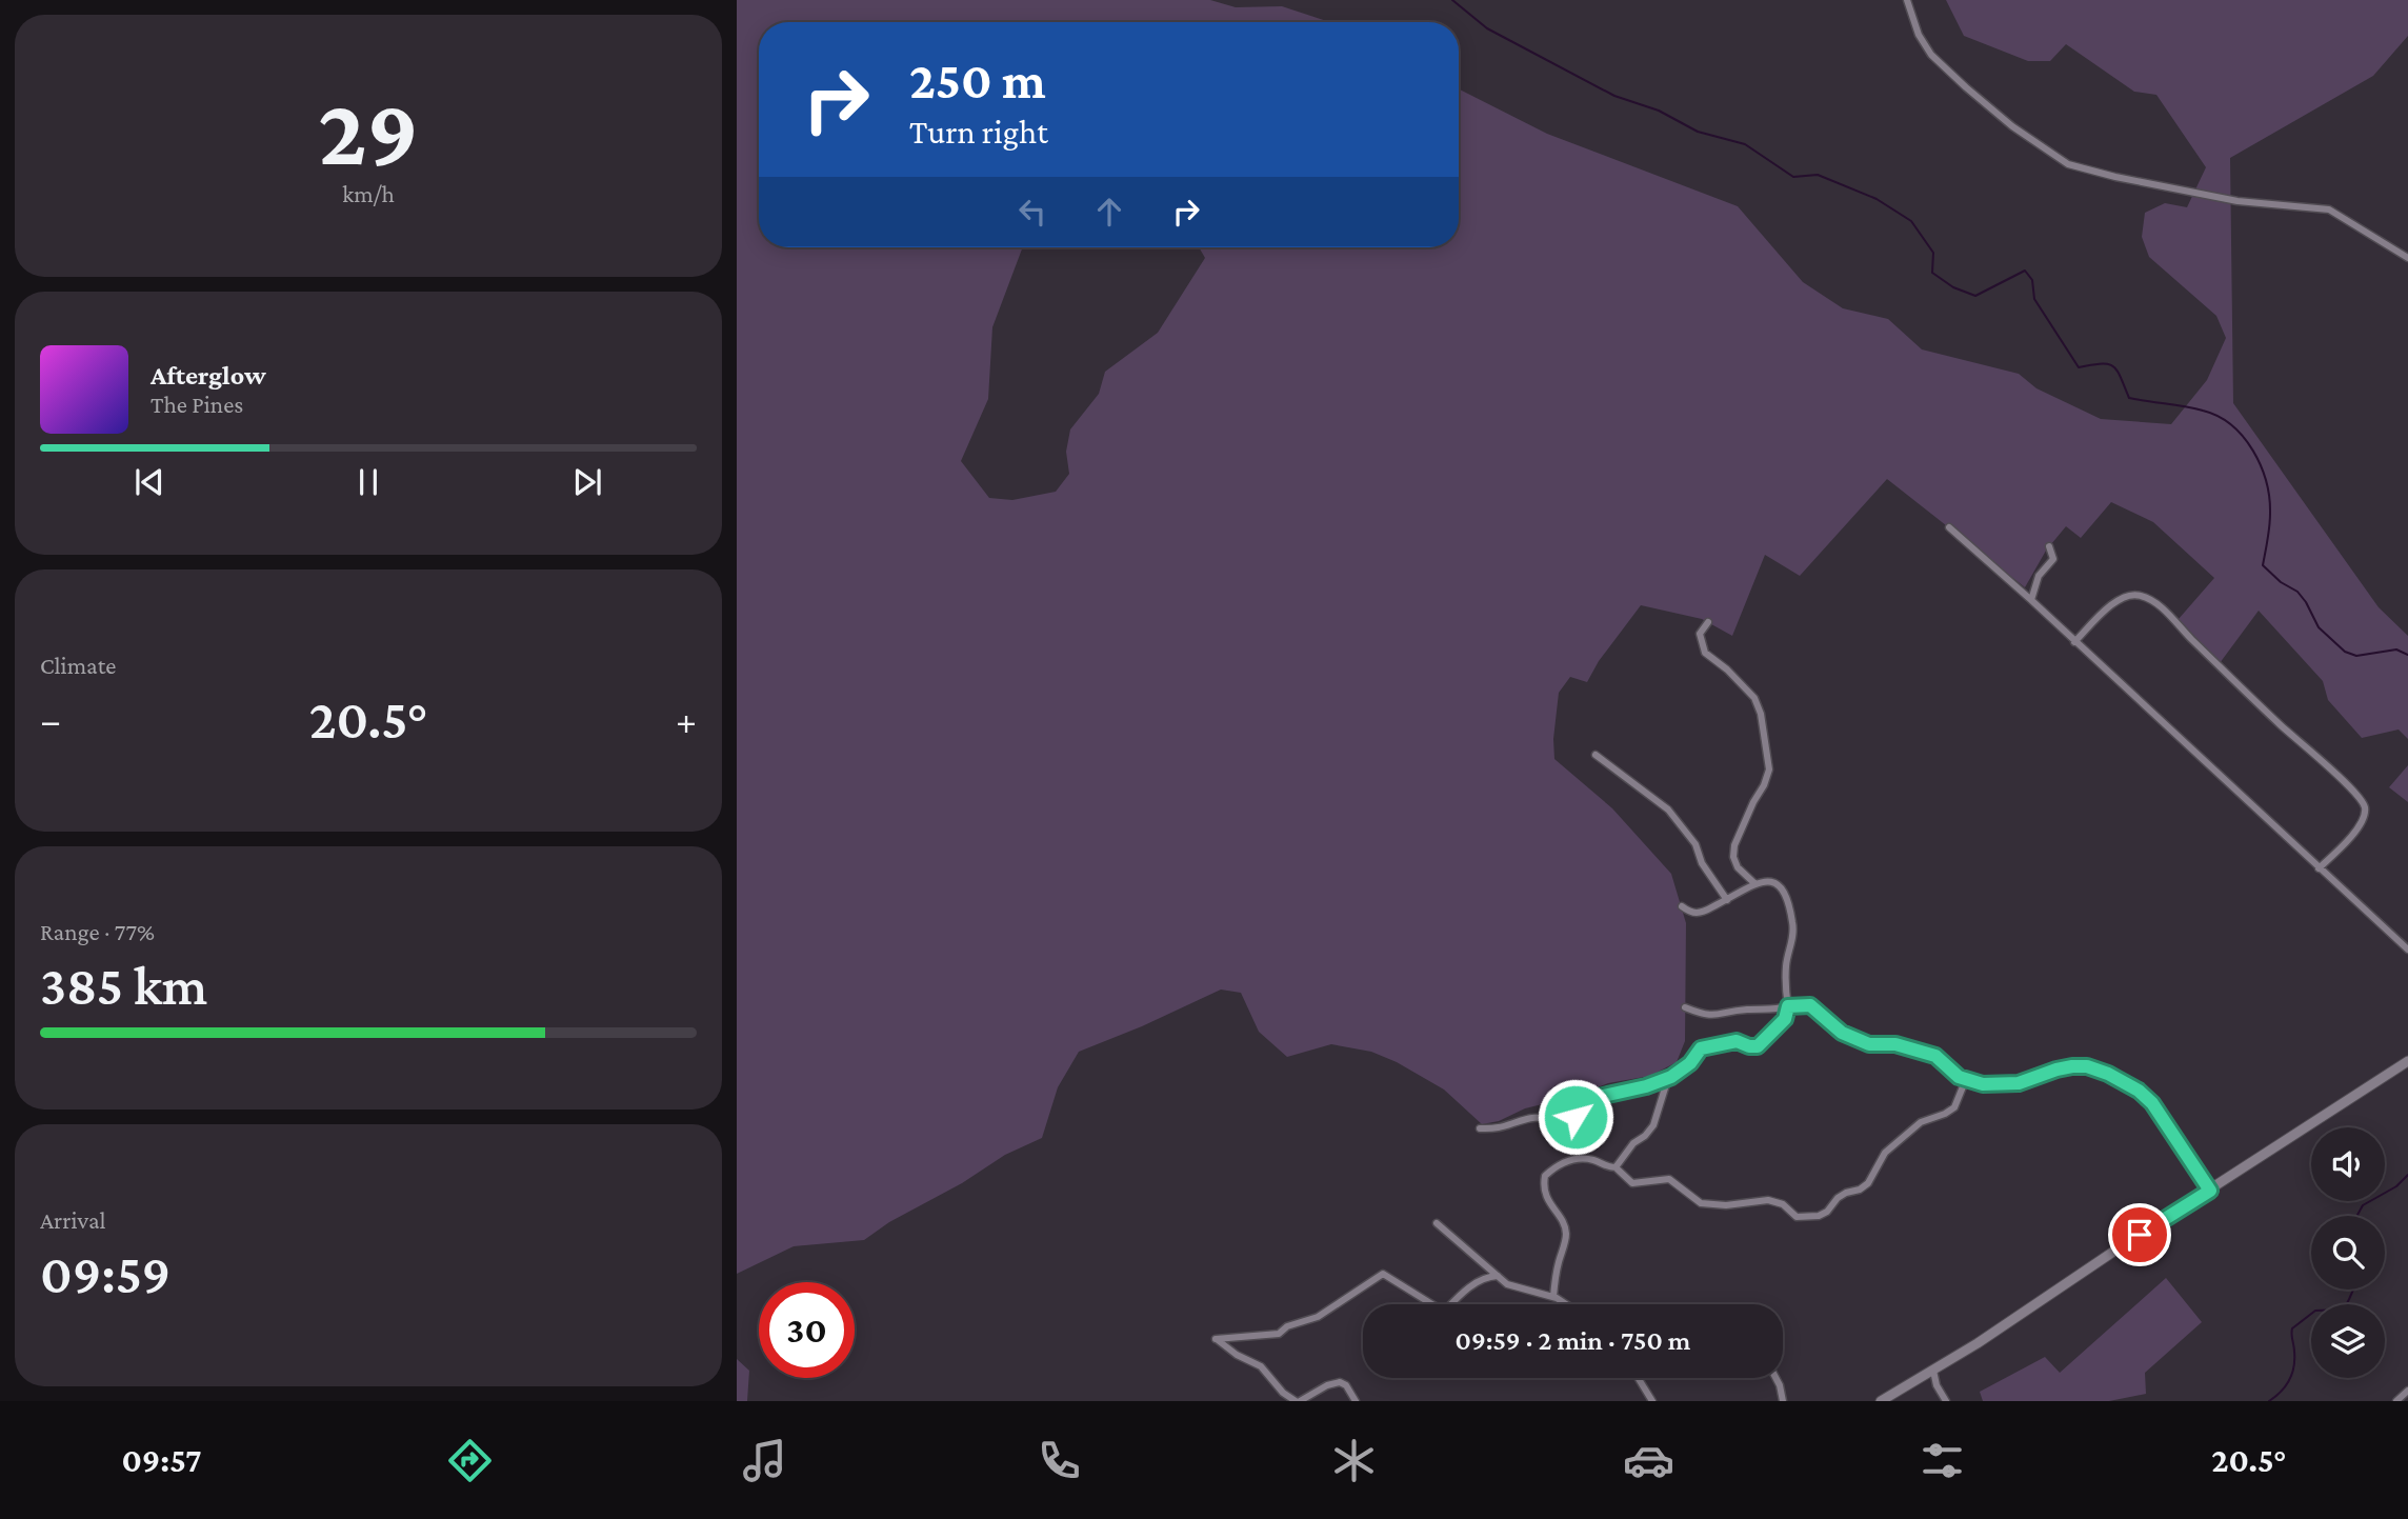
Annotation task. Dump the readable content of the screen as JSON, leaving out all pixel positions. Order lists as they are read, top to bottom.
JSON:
{
  "page": {
    "tile": [
      ["29", "km/h"],
      "Climate",
      ["Range · 77%", "385 km"],
      ["Arrival", "09:59"]
    ],
    "turn": ["250 m", "Turn right"],
    "song": ["Afterglow", "The Pines"],
    "heat": ["−", "20.5°", "+"],
    "limit": "30",
    "trip": "09:59 · 2 min · 750 m",
    "tabs": ["09:57", "20.5°"]
  }
}
